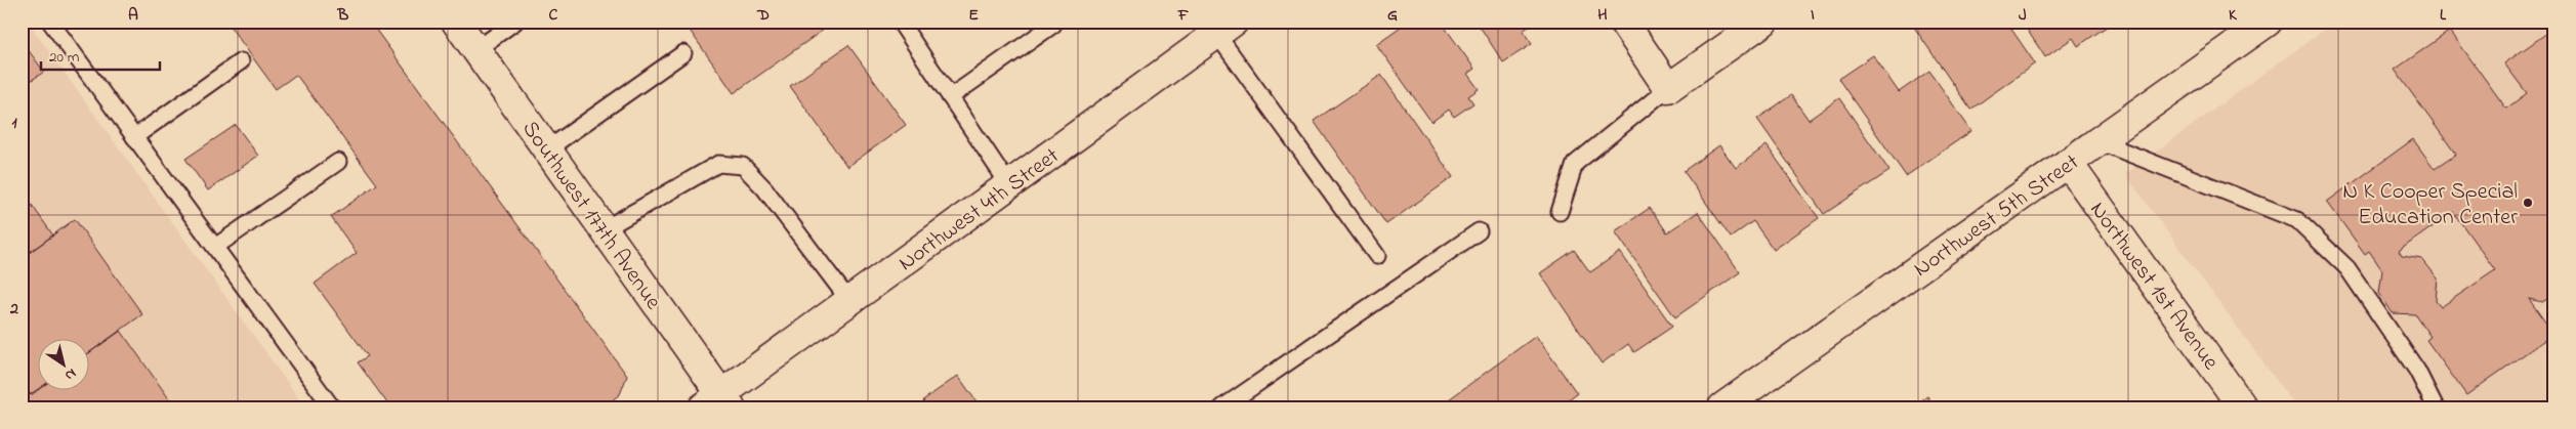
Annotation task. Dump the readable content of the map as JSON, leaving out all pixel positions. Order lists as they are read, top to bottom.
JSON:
{
  "streets": {
    "street": [
      "Northwest 4th Street",
      "Southwest 177th Avenue",
      "Northwest 5th Street",
      "Northwest 1st Avenue"
    ]
  },
  "crossings": [
    ["Northwest 4th Street", "Southwest 177th Avenue"],
    ["Northwest 5th Street", "Northwest 1st Avenue"]
  ],
  "places": ["N K Cooper Special Education Center"],
  "scale_bar": "20 m",
  "north": "bottom right",
  "grid": {
    "columns": [
      "A",
      "B",
      "C",
      "D",
      "E",
      "F",
      "G",
      "H",
      "I",
      "J",
      "K",
      "L"
    ],
    "rows": ["1", "2"]
  }
}
